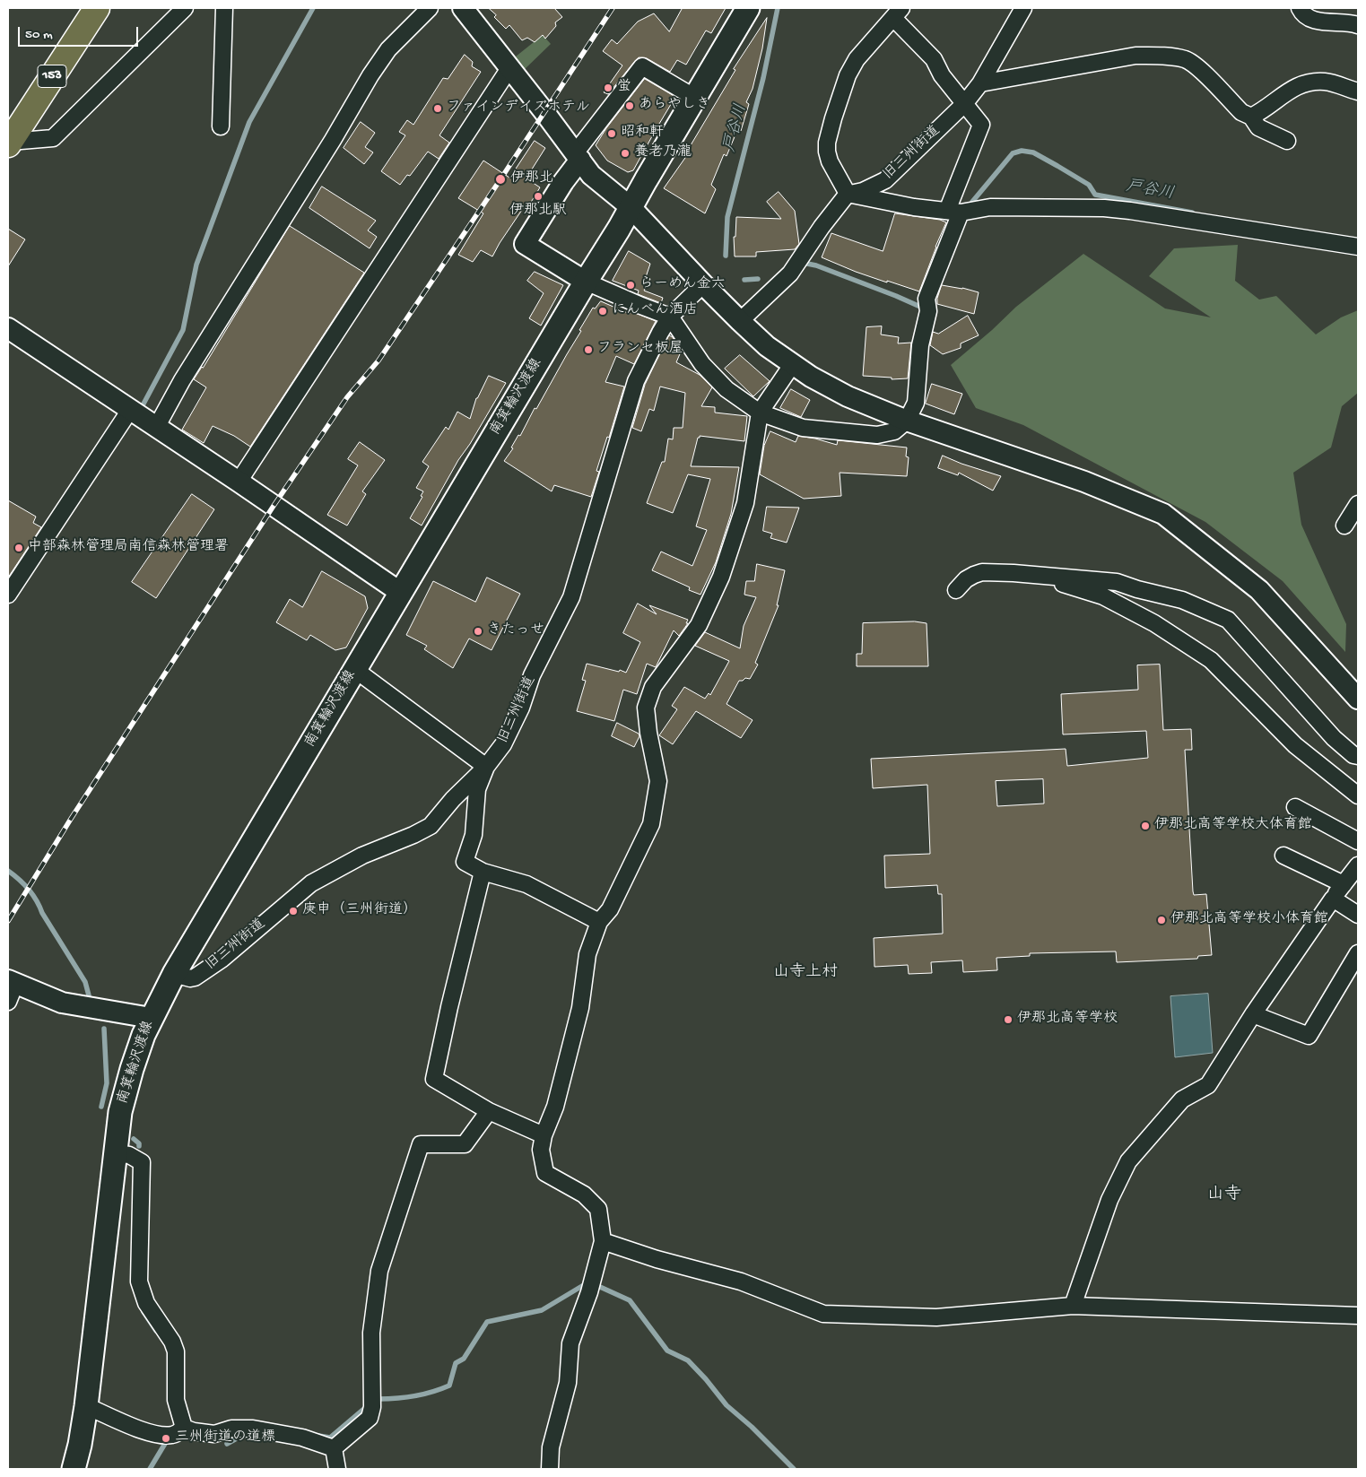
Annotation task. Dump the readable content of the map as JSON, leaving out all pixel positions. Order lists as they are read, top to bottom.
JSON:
{
  "streets": {
    "highway": ["153"],
    "main road": ["南箕輪沢渡線"],
    "street": ["旧三州街道"]
  },
  "crossings": [
    ["旧三州街道", "南箕輪沢渡線"]
  ],
  "districts": ["山寺上村", "山寺"],
  "water": ["戸谷川"],
  "places": [
    "蛍",
    "あらやしき",
    "ファインデイズホテル",
    "昭和軒",
    "養老乃瀧",
    "伊那北",
    "伊那北駅",
    "らーめん金六",
    "にんべん酒店",
    "フランセ板屋",
    "中部森林管理局南信森林管理署",
    "きたっせ",
    "伊那北高等学校大体育館",
    "庚申（三州街道）",
    "伊那北高等学校小体育館",
    "伊那北高等学校",
    "三州街道の道標"
  ],
  "scale_bar": "50 m"
}
